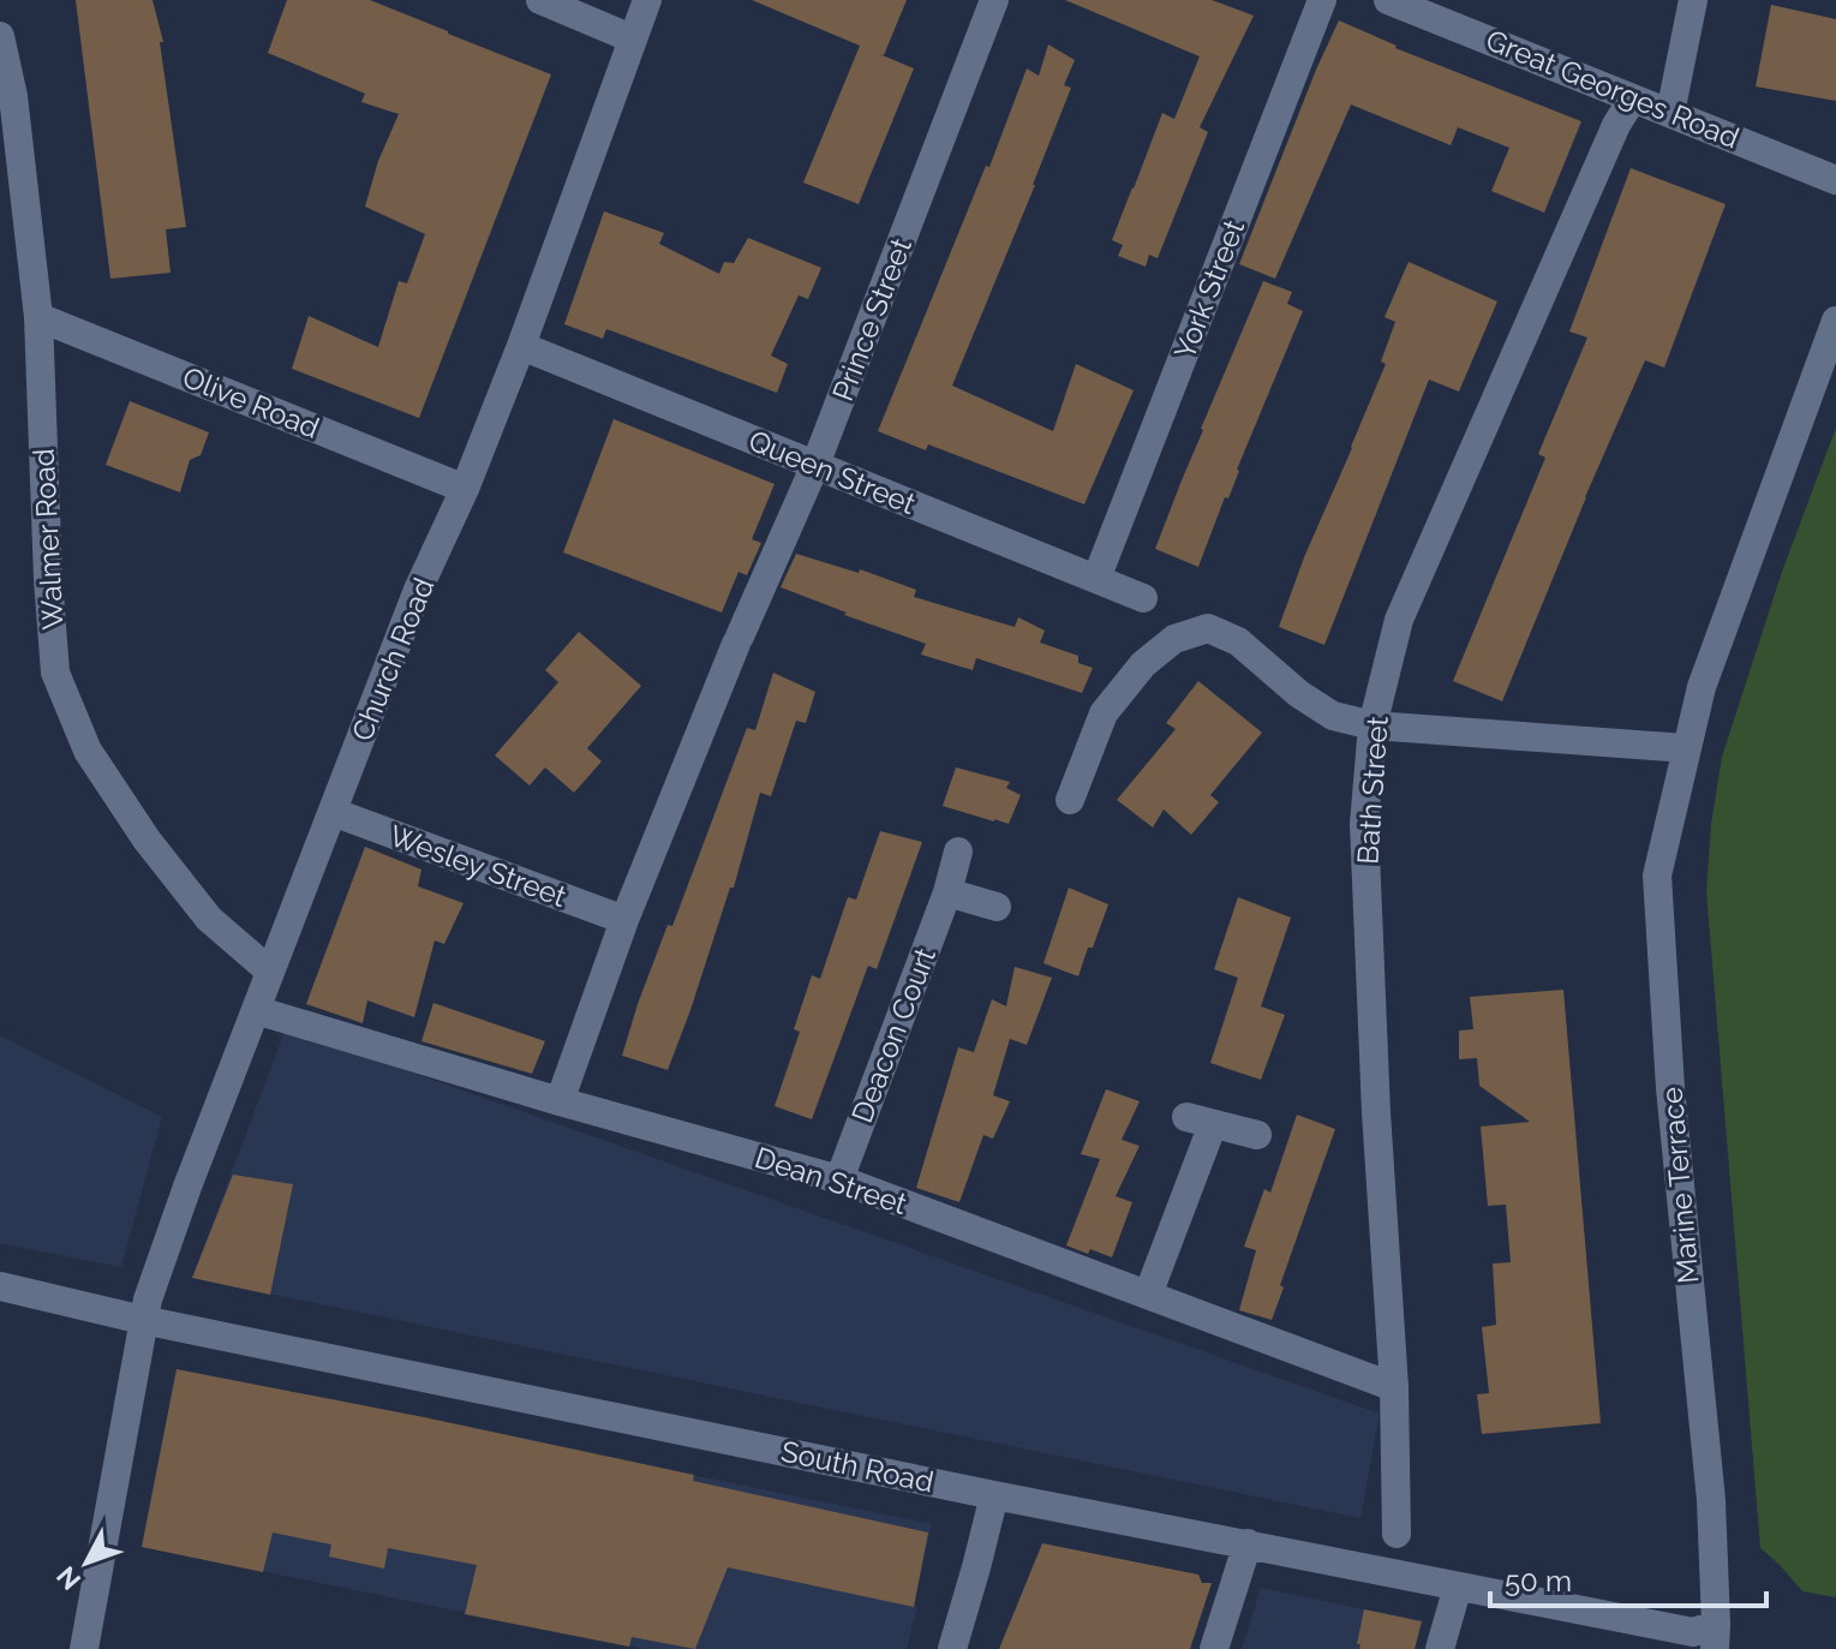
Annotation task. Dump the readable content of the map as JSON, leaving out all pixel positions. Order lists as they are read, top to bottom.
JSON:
{
  "streets": {
    "street": [
      "Great Georges Road",
      "York Street",
      "Prince Street",
      "Olive Road",
      "Queen Street",
      "Walmer Road",
      "Church Road",
      "Bath Street",
      "Wesley Street",
      "Deacon Court",
      "Dean Street",
      "Marine Terrace",
      "South Road"
    ]
  },
  "crossings": [
    ["Great Georges Road", "Bath Street"],
    ["York Street", "Queen Street"],
    ["Prince Street", "Queen Street"],
    ["Prince Street", "Wesley Street"],
    ["Olive Road", "Walmer Road"],
    ["Olive Road", "Church Road"],
    ["Queen Street", "Church Road"],
    ["Walmer Road", "Church Road"],
    ["Church Road", "Wesley Street"],
    ["Church Road", "Dean Street"],
    ["Church Road", "South Road"],
    ["Bath Street", "Dean Street"],
    ["Deacon Court", "Dean Street"],
    ["Marine Terrace", "South Road"]
  ],
  "scale_bar": "50 m",
  "north": "bottom left"
}
